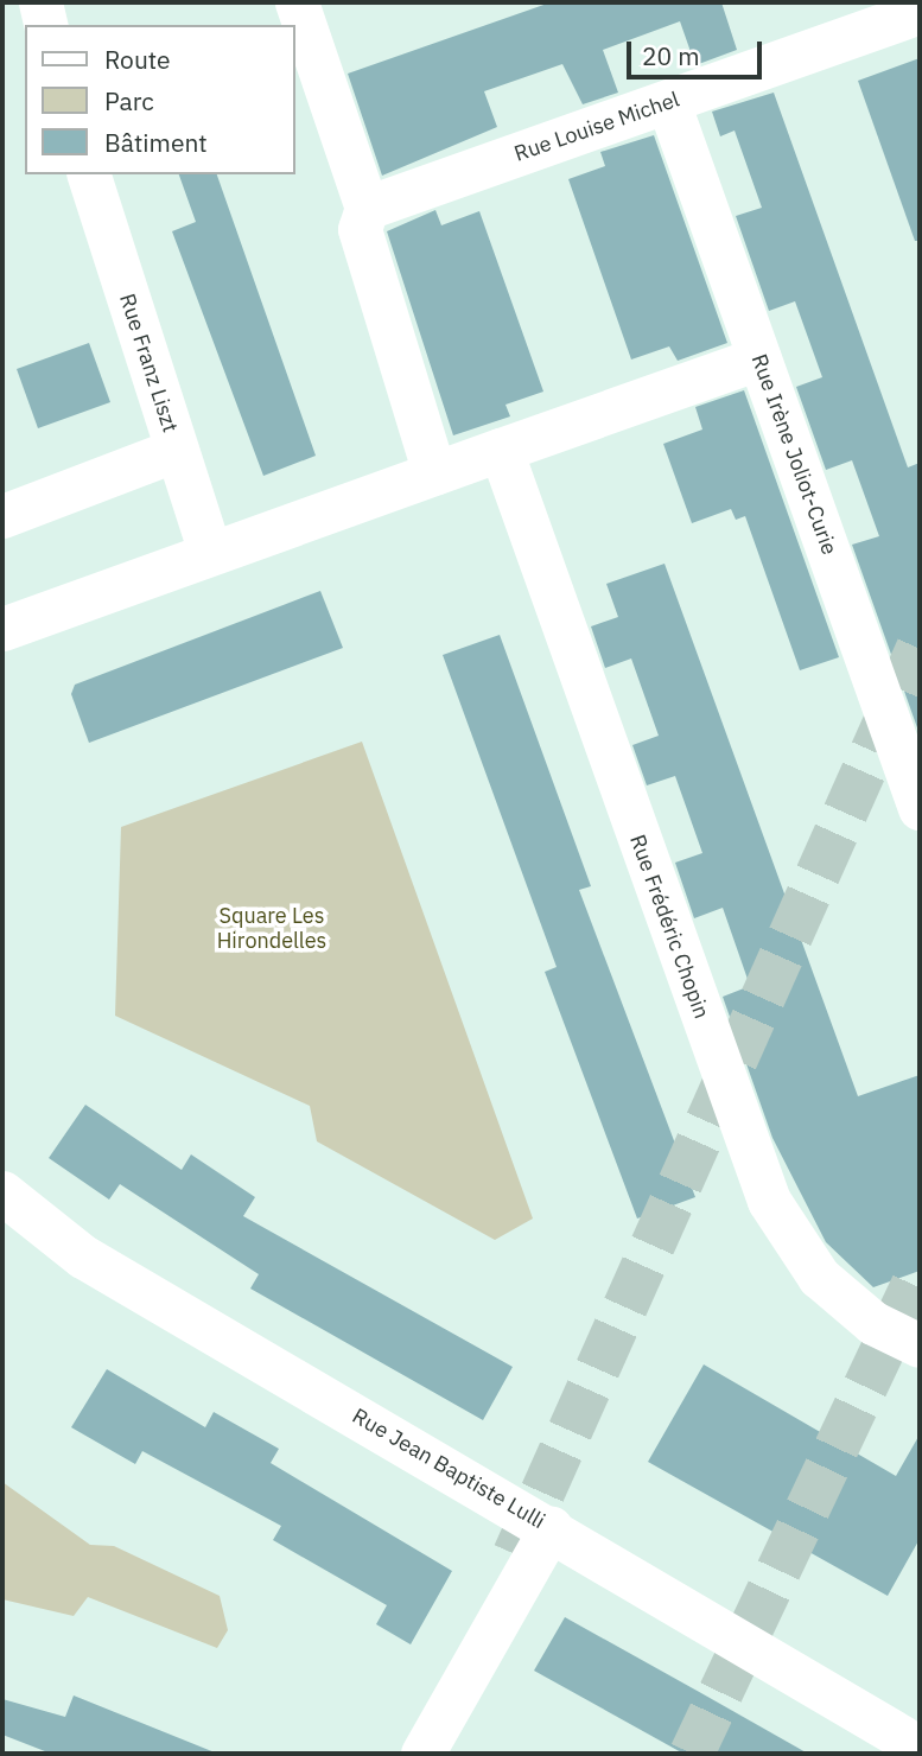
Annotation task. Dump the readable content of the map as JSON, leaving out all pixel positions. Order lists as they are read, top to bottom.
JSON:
{
  "streets": {
    "street": [
      "Rue Louise Michel",
      "Rue Franz Liszt",
      "Rue Irène Joliot-Curie",
      "Rue Frédéric Chopin",
      "Rue Jean Baptiste Lulli"
    ]
  },
  "crossings": [
    ["Rue Louise Michel", "Rue Irène Joliot-Curie"]
  ],
  "parks": ["Square Les Hirondelles"],
  "legend": ["Route", "Parc", "Bâtiment"],
  "scale_bar": "20 m"
}
